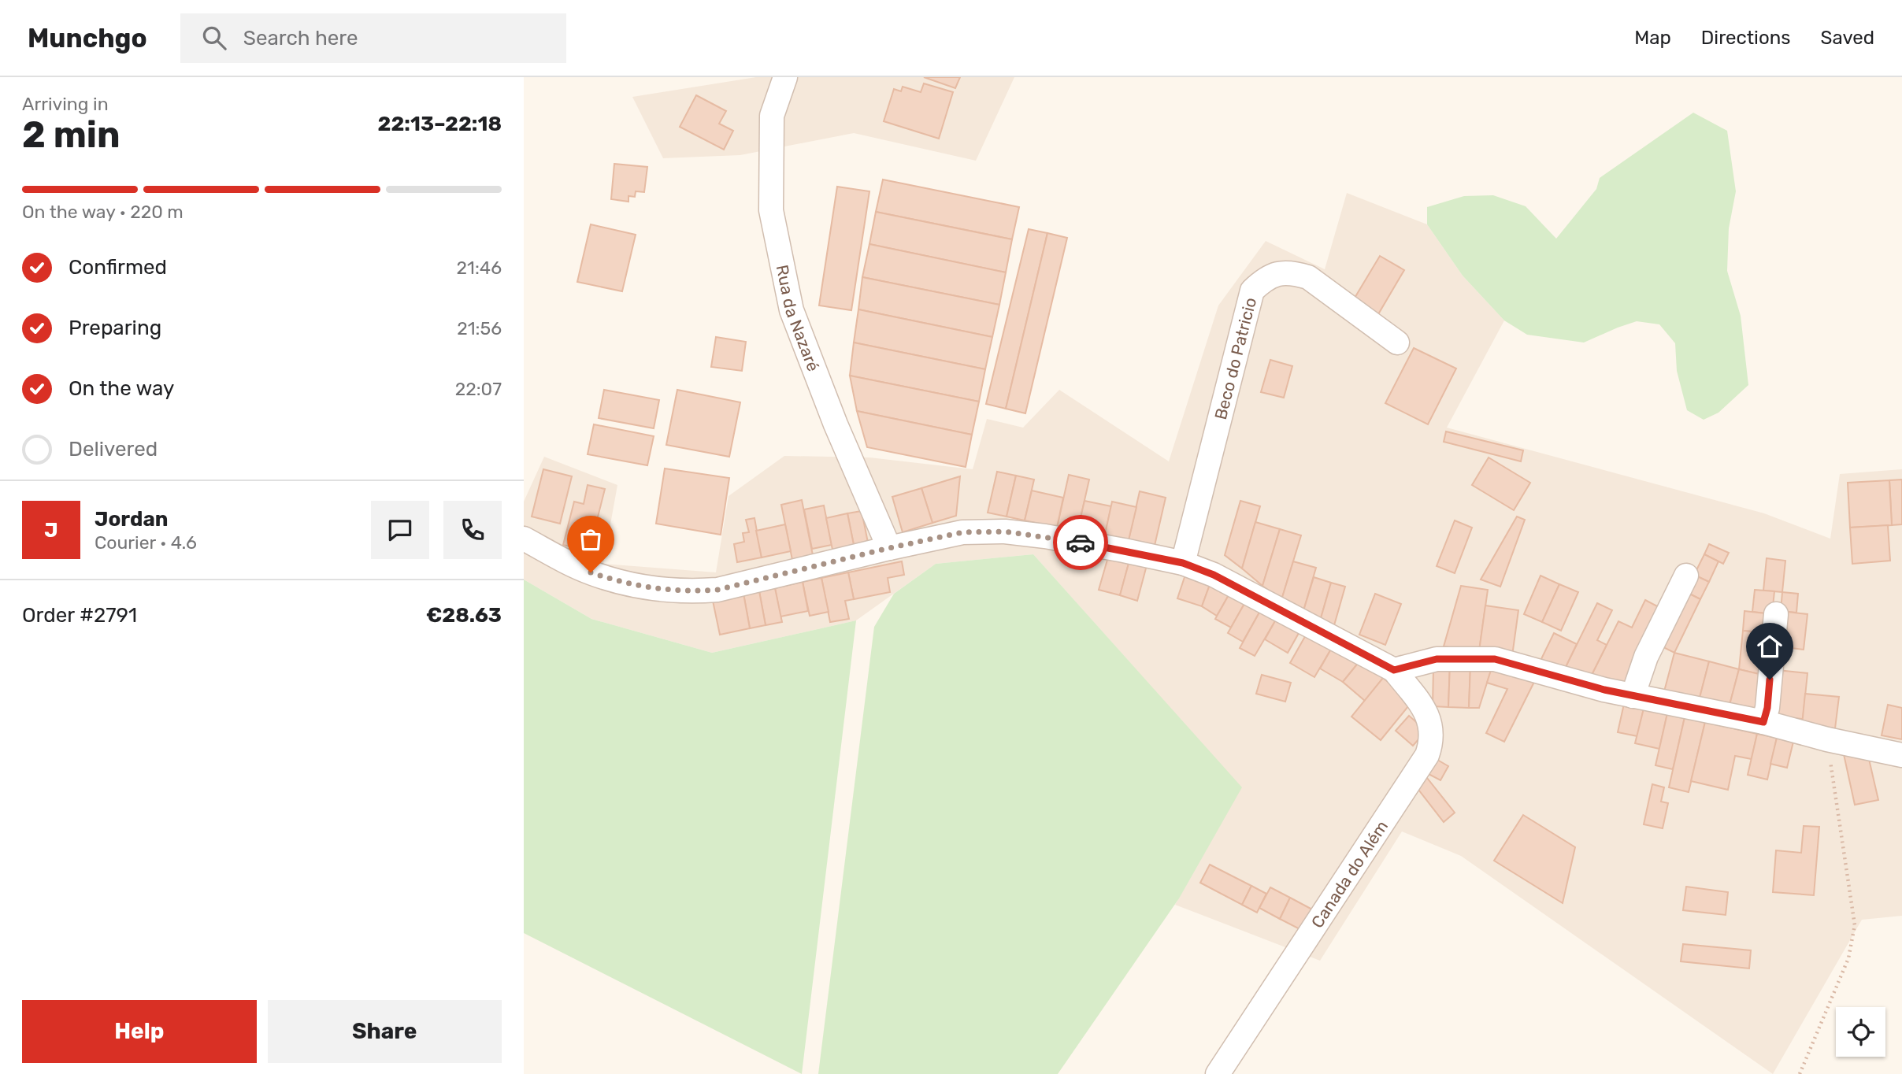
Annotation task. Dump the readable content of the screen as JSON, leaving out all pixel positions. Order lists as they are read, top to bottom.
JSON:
{
  "streets": {
    "street": ["Rua da Nazaré", "Beco do Patricio", "Canada do Além"]
  },
  "page": {
    "header": "Munchgo",
    "search": "Search here",
    "nav": ["Map", "Directions", "Saved"],
    "heading": ["2 min", "Arriving in", "22:13–22:18"],
    "panel": [
      "Jordan",
      "Courier · 4.6",
      "Order #2791",
      "€28.63"
    ],
    "bar": "On the way · 220 m",
    "list": [
      ["Confirmed", "21:46"],
      ["Preparing", "21:56"],
      ["On the way", "22:07"],
      "Delivered"
    ],
    "round": "J",
    "buttons": ["Help", "Share"]
  }
}
